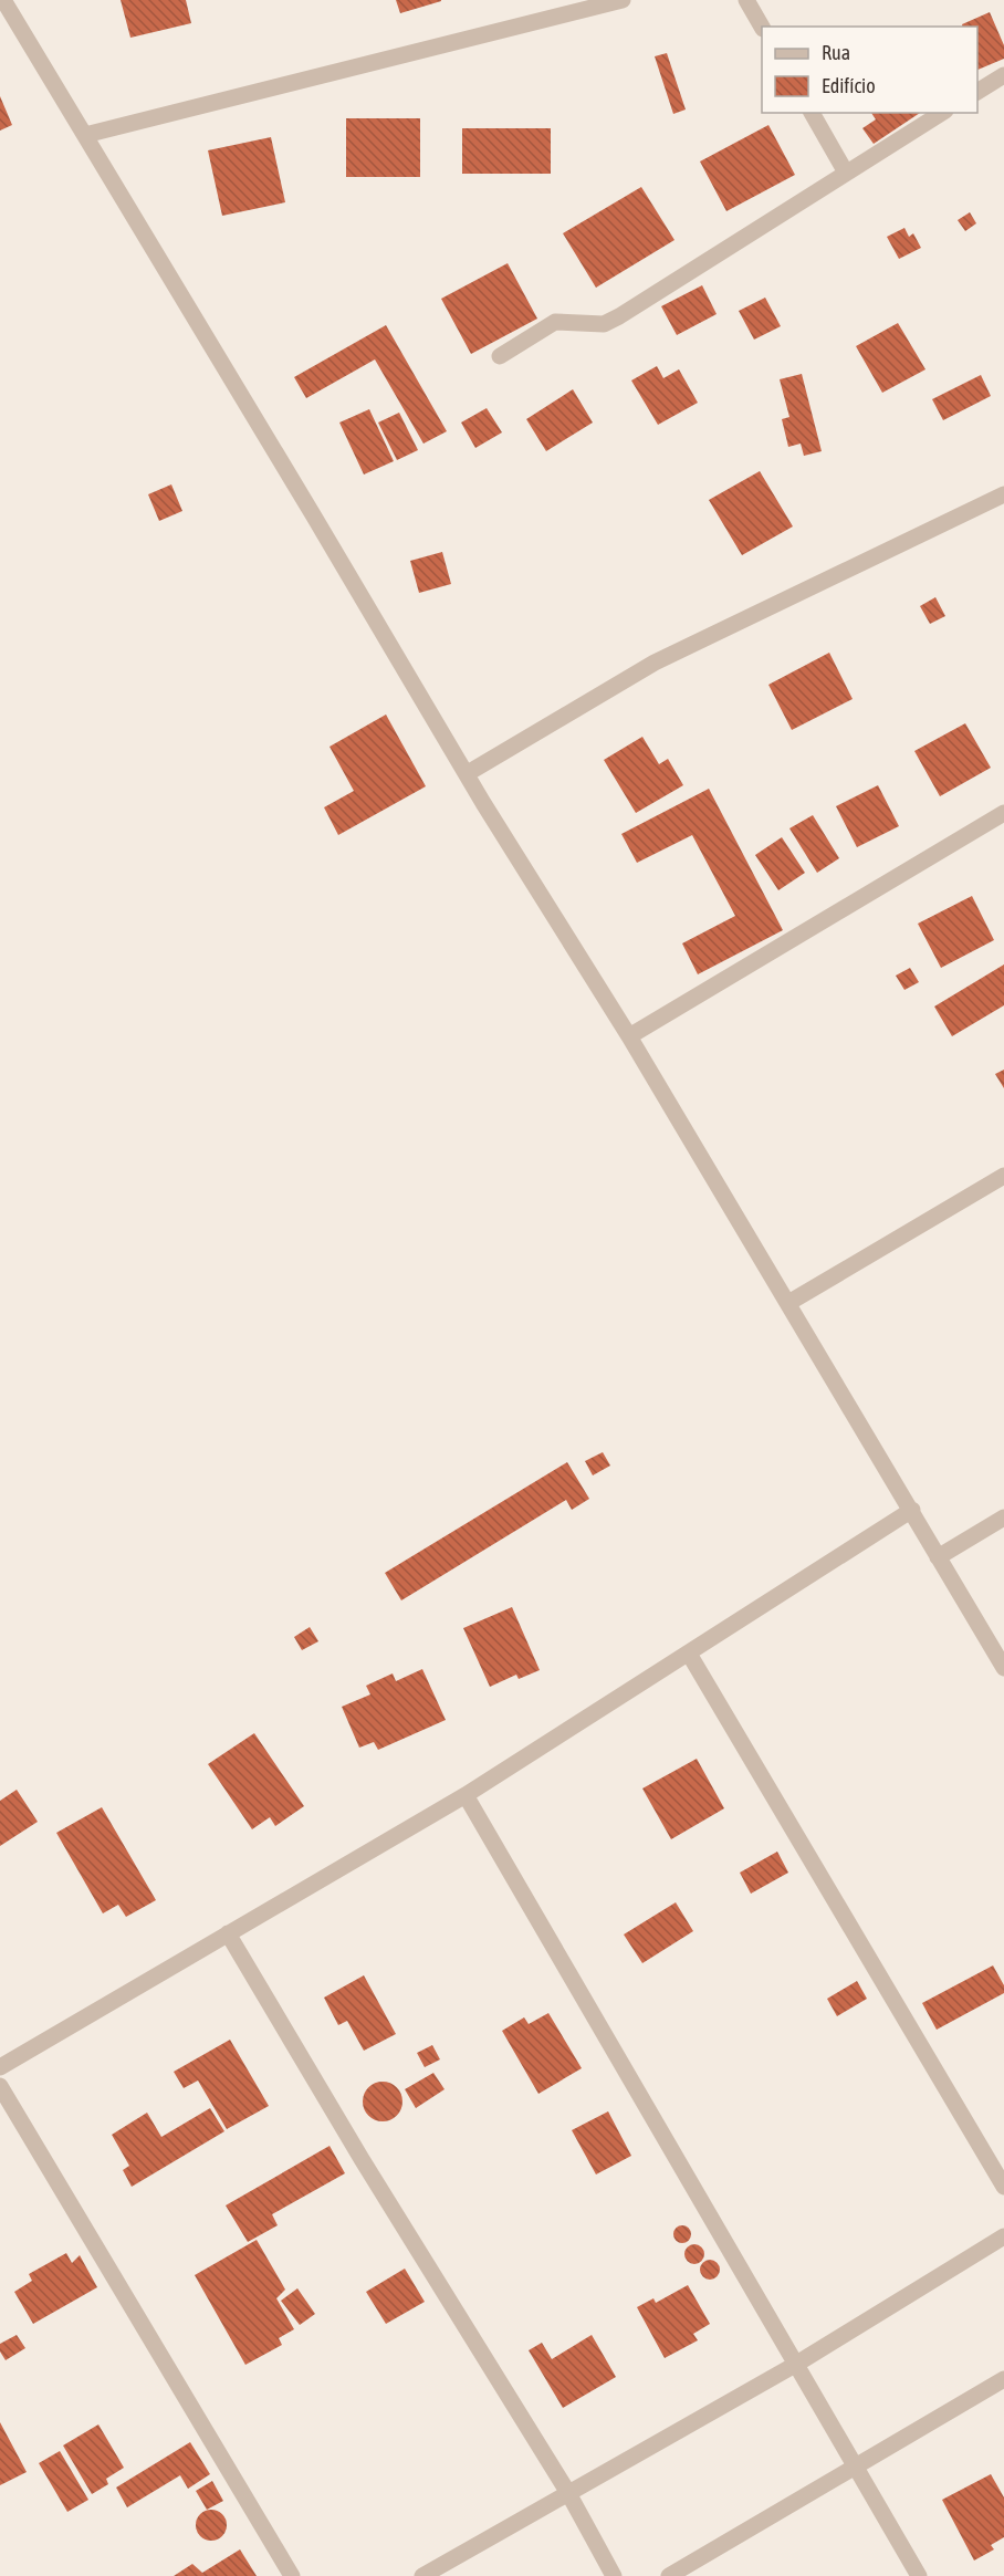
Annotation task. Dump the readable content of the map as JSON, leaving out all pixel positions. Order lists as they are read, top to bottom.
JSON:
{
  "legend": ["Rua", "Edifício"]
}
